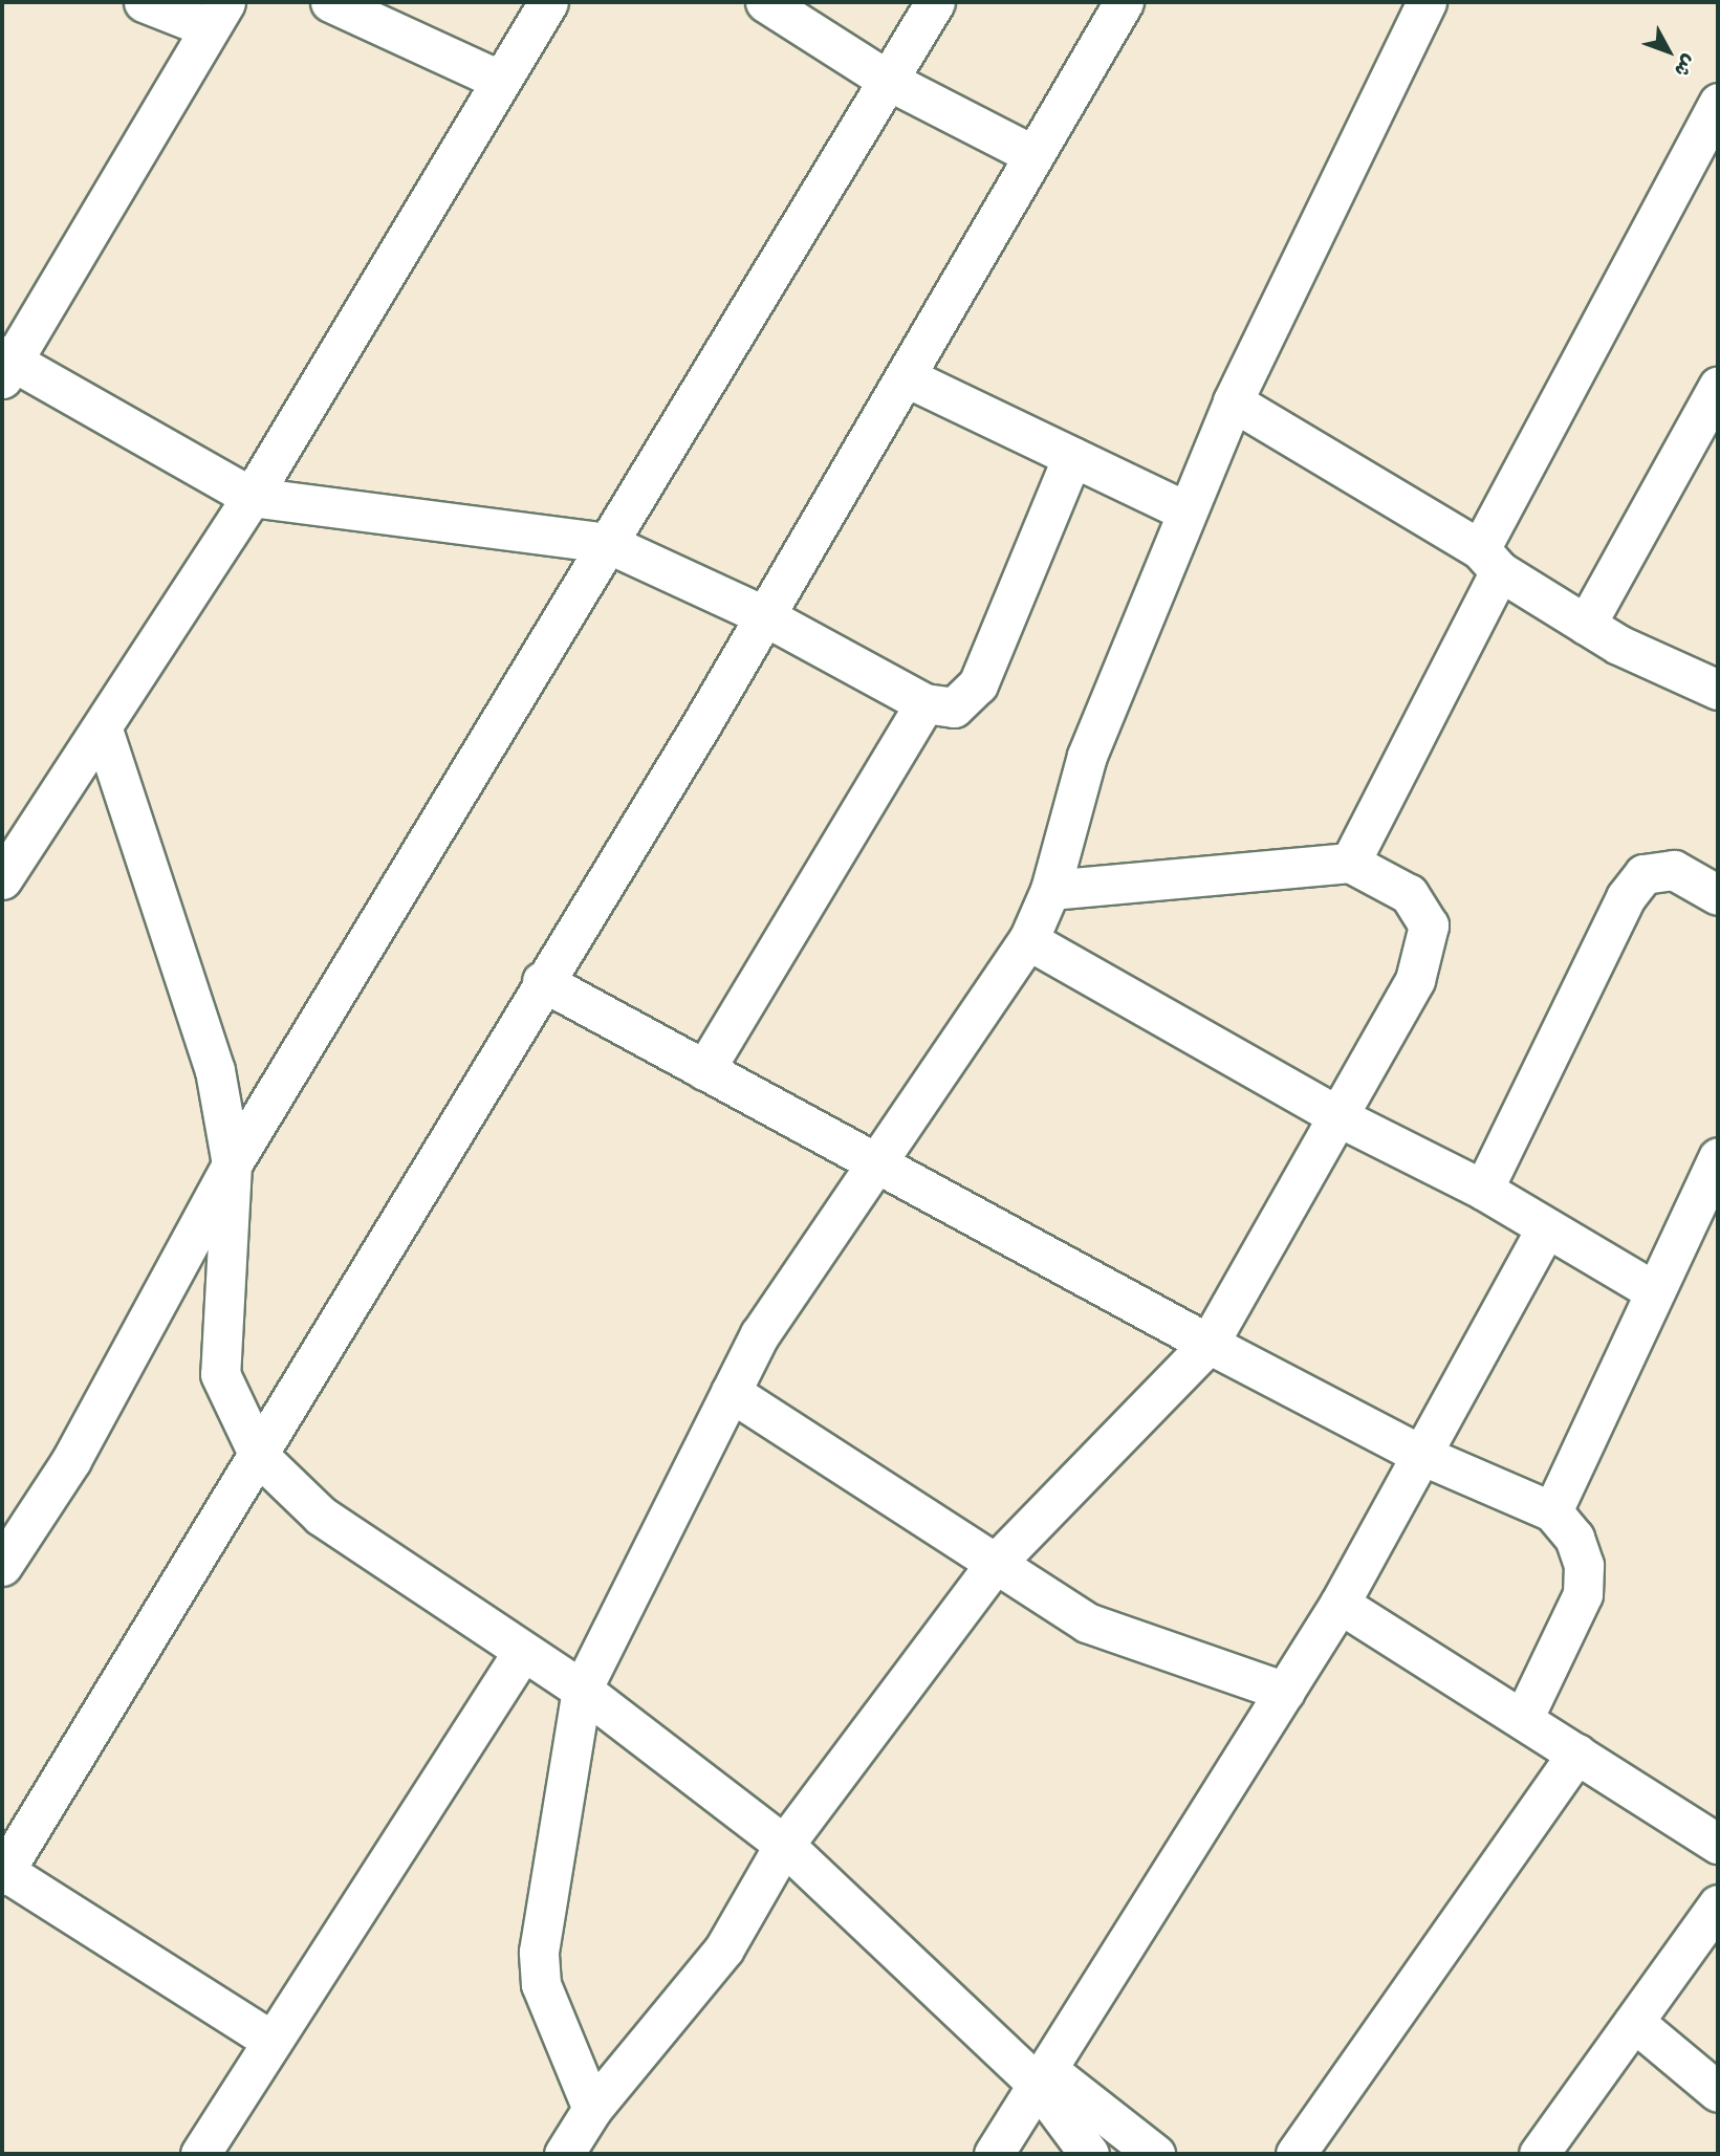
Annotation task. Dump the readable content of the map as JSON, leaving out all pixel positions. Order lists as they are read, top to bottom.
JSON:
{
  "north": "bottom right"
}
